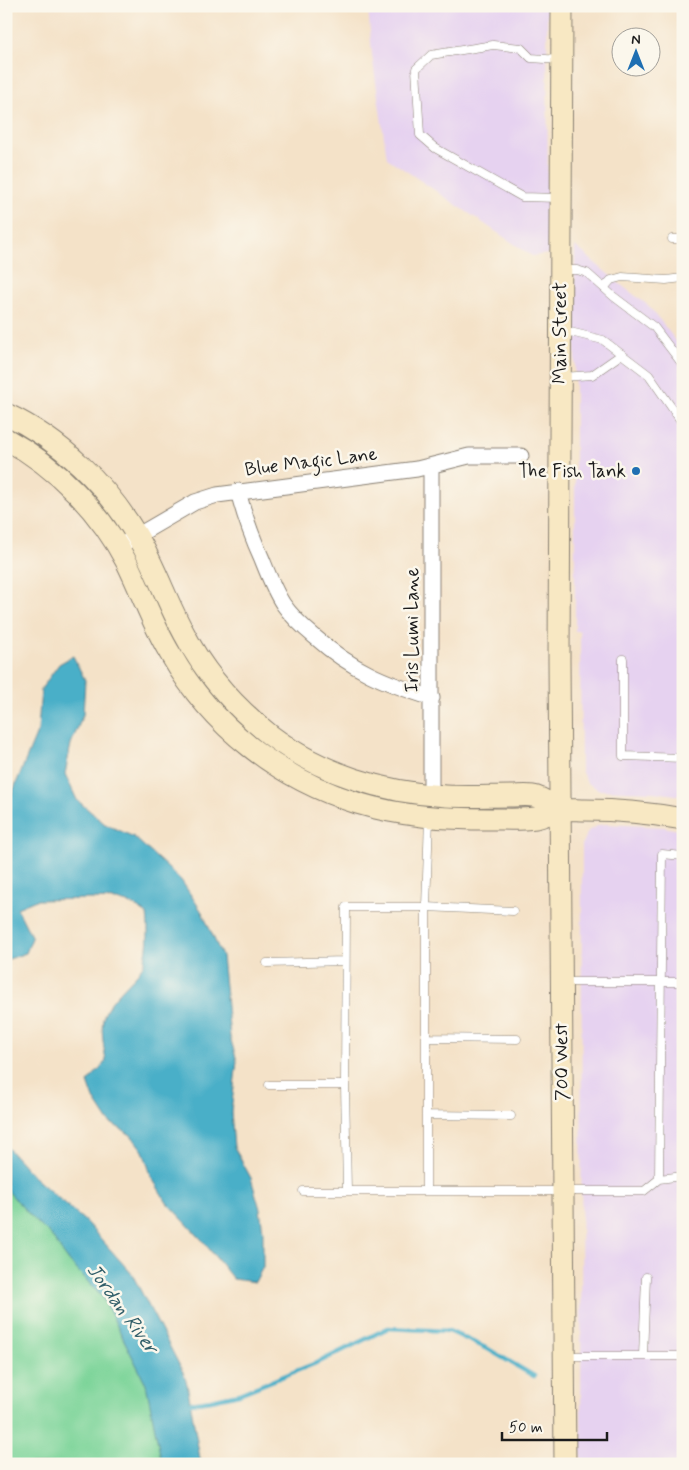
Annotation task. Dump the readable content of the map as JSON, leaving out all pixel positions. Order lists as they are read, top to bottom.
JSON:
{
  "streets": {
    "main road": ["Main Street", "700 West"],
    "street": ["Blue Magic Lane", "Iris Lumi Lane"]
  },
  "crossings": [
    ["Main Street", "700 West"],
    ["Blue Magic Lane", "Iris Lumi Lane"]
  ],
  "water": ["Jordan River"],
  "places": ["The Fish Tank"],
  "scale_bar": "50 m",
  "north": "top"
}
